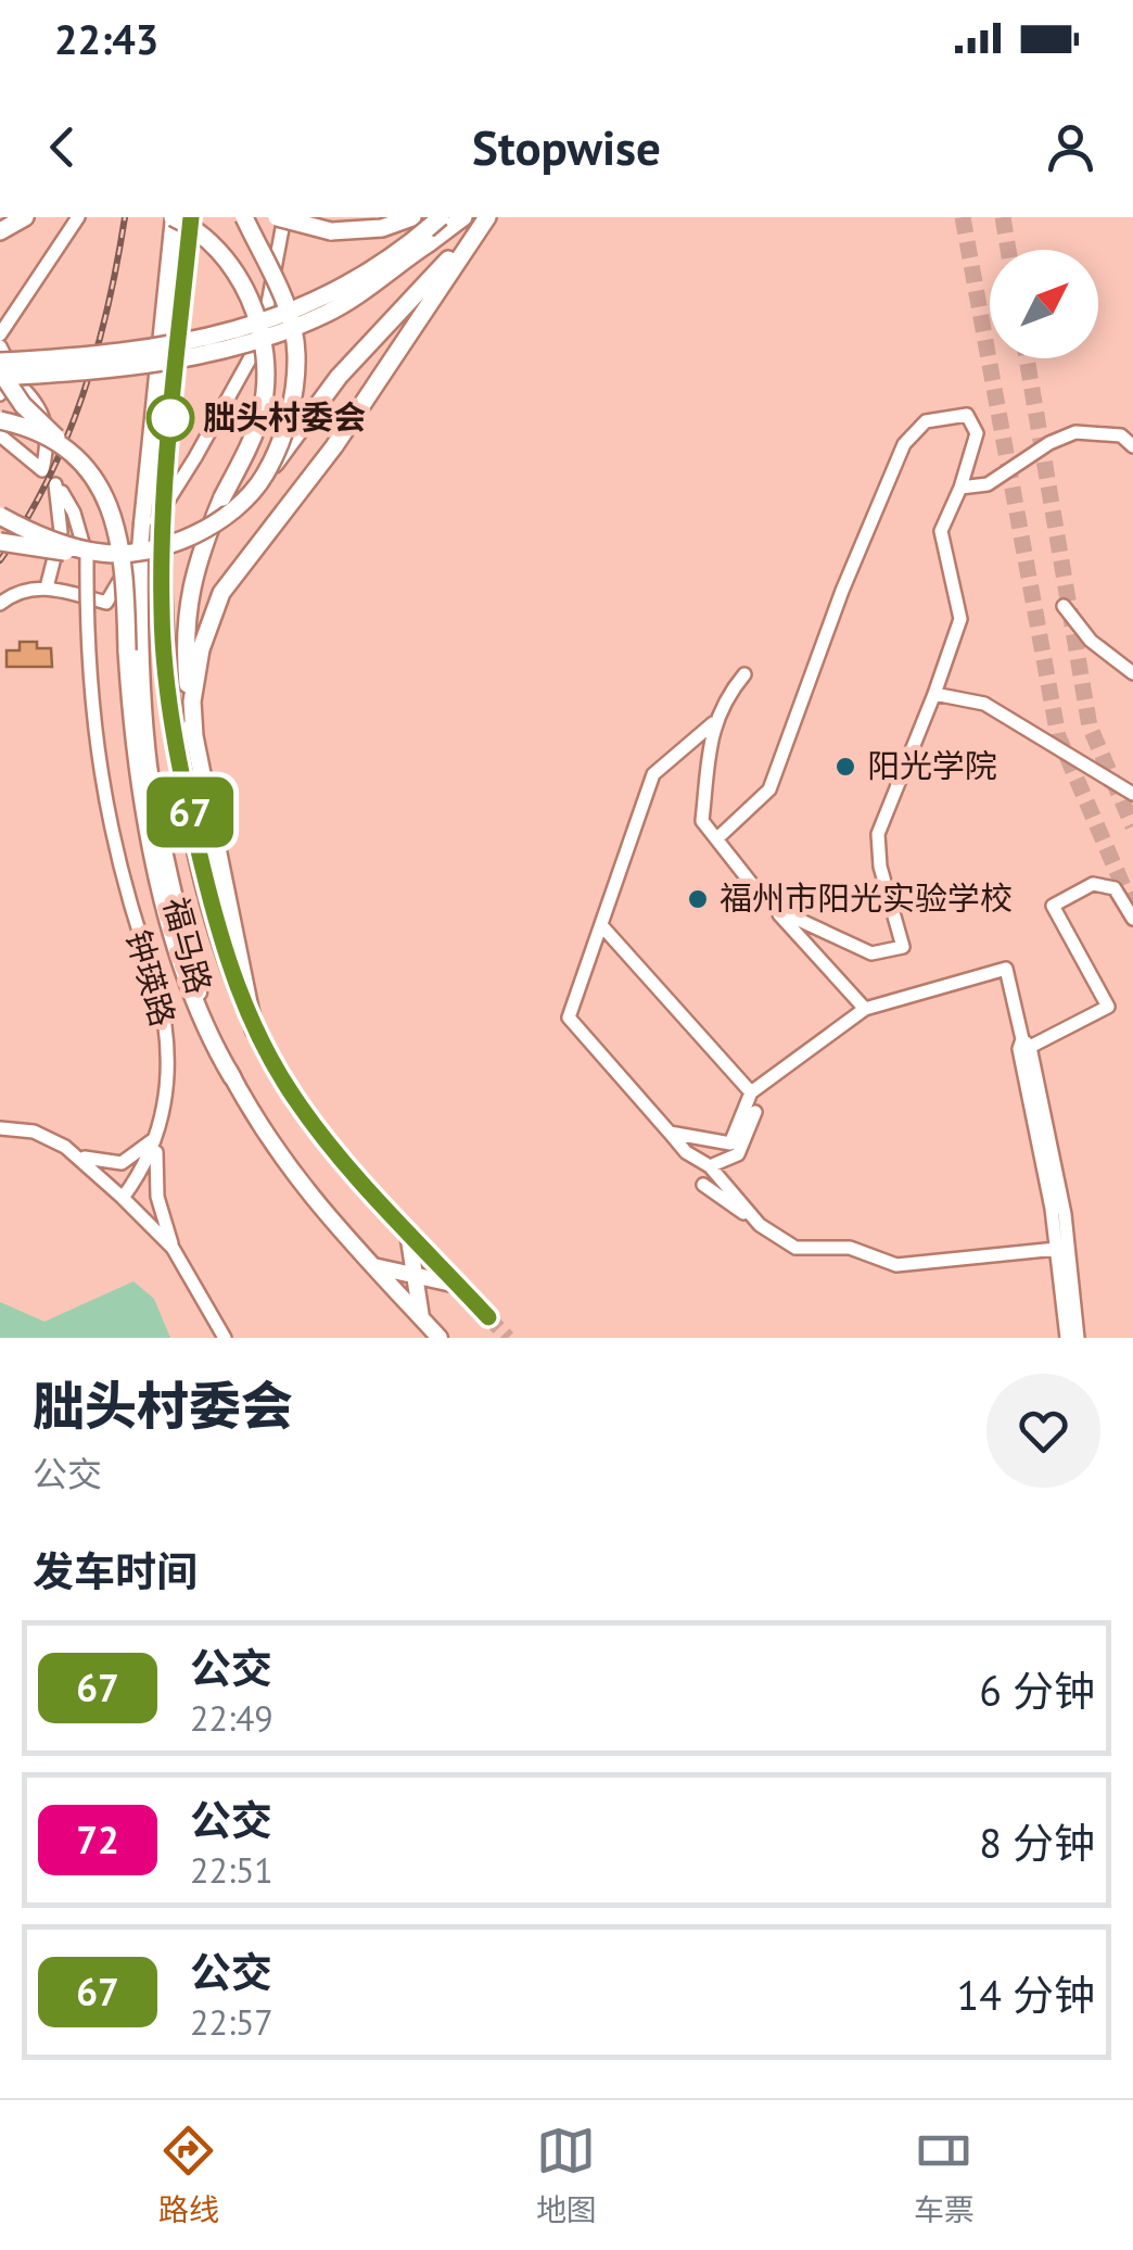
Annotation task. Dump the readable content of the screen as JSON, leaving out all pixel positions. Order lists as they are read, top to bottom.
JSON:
{
  "streets": {
    "main road": ["福马路"],
    "street": ["钟瑛路"]
  },
  "places": ["胐头村委会", "阳光学院", "福州市阳光实验学校"],
  "lines": ["bus line 67"],
  "north": "top right",
  "page": {
    "status": "22:43",
    "header": "Stopwise",
    "on_map": "67",
    "heading": [
      ["胐头村委会", "公交"],
      "发车时间"
    ],
    "list": [
      {
        "mark": "67",
        "name": "公交",
        "note": "22:49",
        "value": "6 分钟"
      },
      {
        "mark": "72",
        "name": "公交",
        "note": "22:51",
        "value": "8 分钟"
      },
      {
        "mark": "67",
        "name": "公交",
        "note": "22:57",
        "value": "14 分钟"
      }
    ],
    "tabs": ["路线", "地图", "车票"]
  }
}
